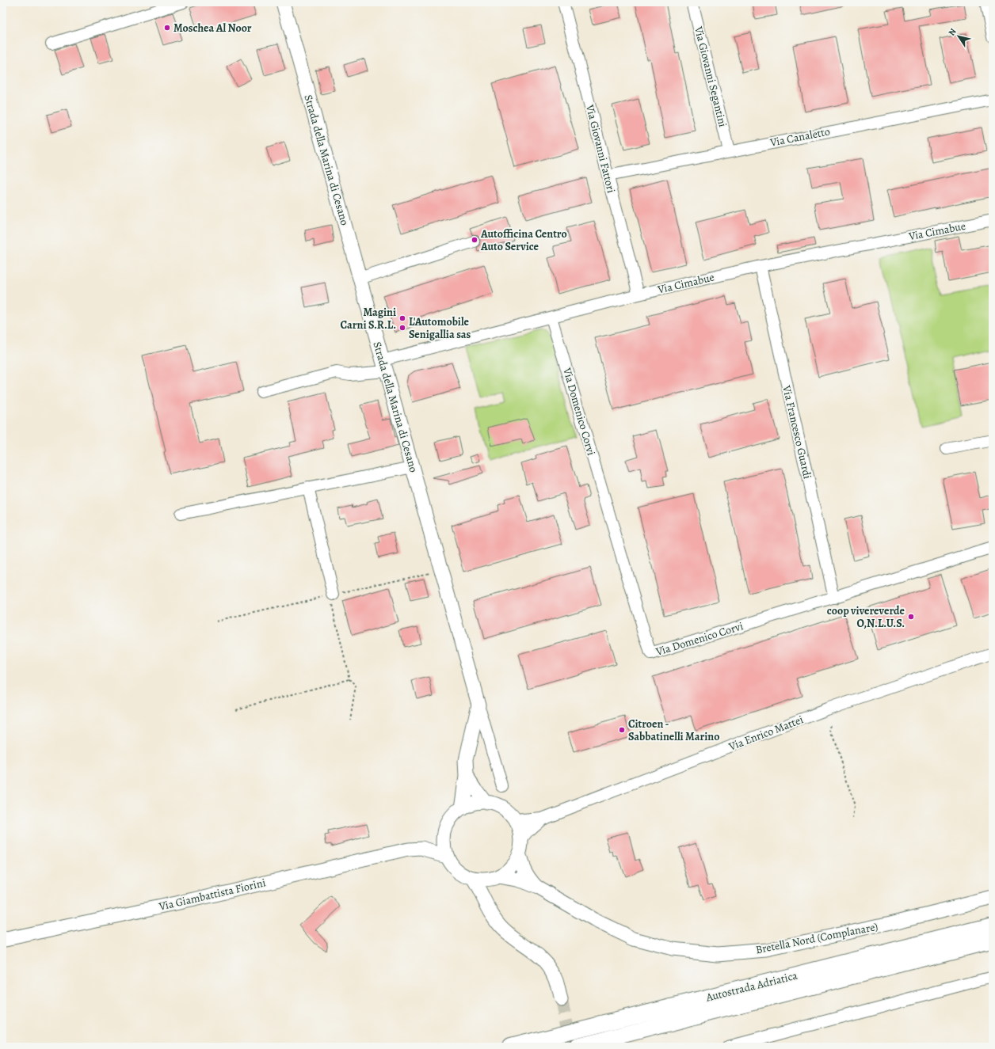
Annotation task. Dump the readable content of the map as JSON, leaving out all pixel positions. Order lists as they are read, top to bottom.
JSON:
{
  "streets": {
    "highway": ["Autostrada Adriatica"],
    "main road": ["Strada della Marina di Cesano", "Via Giambattista Fiorini", "Bretella Nord (Complanare)"],
    "street": [
      "Via Giovanni Segantini",
      "Via Canaletto",
      "Via Giovanni Fattori",
      "Via Cimabue",
      "Via Domenico Corvi",
      "Via Francesco Guardi",
      "Via Enrico Mattei"
    ]
  },
  "crossings": [
    ["Via Giovanni Segantini", "Via Canaletto"],
    ["Via Canaletto", "Via Giovanni Fattori"],
    ["Via Giovanni Fattori", "Via Cimabue"],
    ["Strada della Marina di Cesano", "Via Cimabue"],
    ["Strada della Marina di Cesano", "Via Enrico Mattei"],
    ["Strada della Marina di Cesano", "Via Giambattista Fiorini"],
    ["Strada della Marina di Cesano", "Bretella Nord (Complanare)"],
    ["Via Cimabue", "Via Domenico Corvi"],
    ["Via Cimabue", "Via Francesco Guardi"],
    ["Via Domenico Corvi", "Via Francesco Guardi"],
    ["Via Enrico Mattei", "Via Giambattista Fiorini"],
    ["Via Enrico Mattei", "Bretella Nord (Complanare)"],
    ["Via Giambattista Fiorini", "Bretella Nord (Complanare)"]
  ],
  "places": [
    "Moschea Al Noor",
    "Autofficina Centro Auto Service",
    "Magini Carni S.R.L.",
    "L'Automobile Senigallia sas",
    "coop vivereverde O,N.L.U.S.",
    "Citroen - Sabbatinelli Marino"
  ],
  "north": "top left"
}
